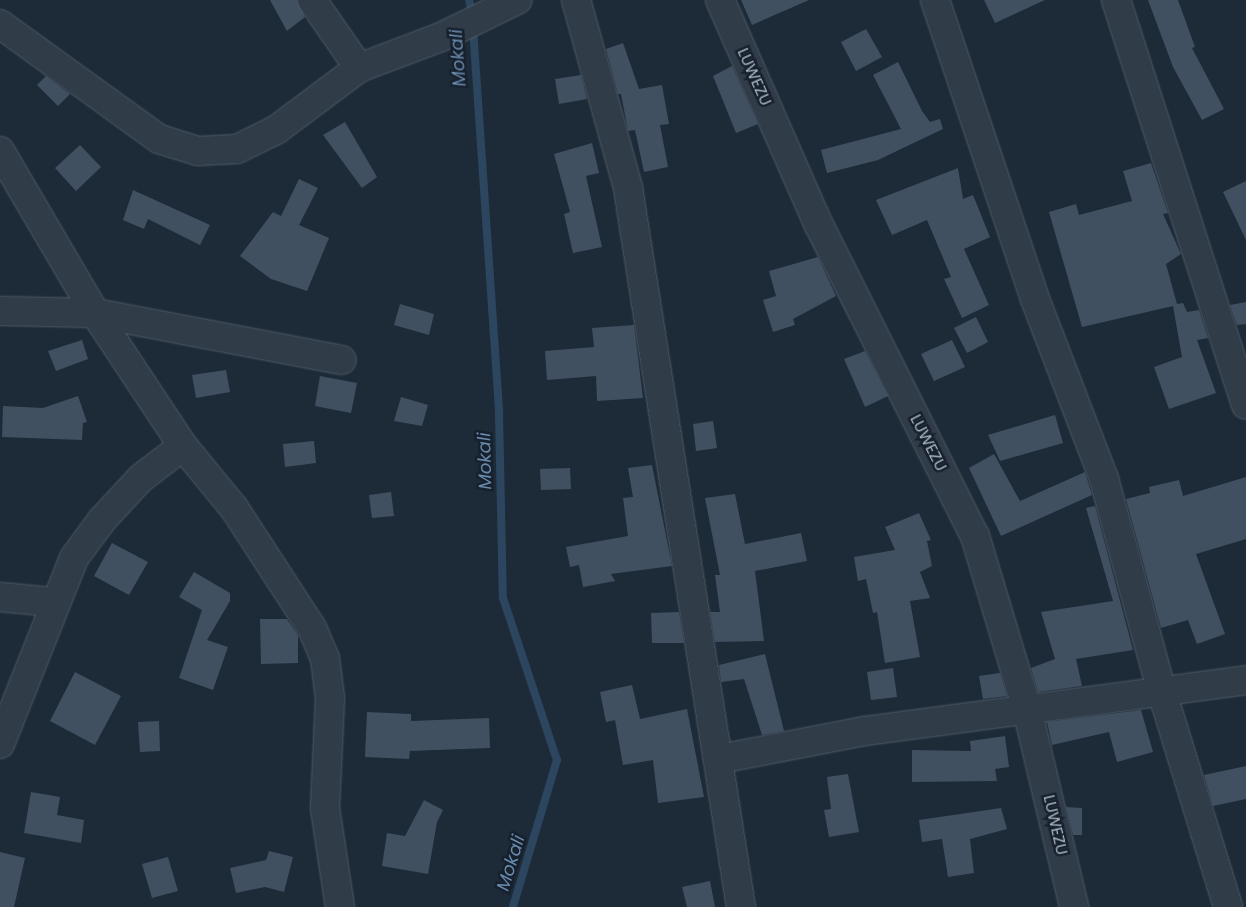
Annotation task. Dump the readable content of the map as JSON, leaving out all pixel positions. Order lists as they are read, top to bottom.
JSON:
{
  "streets": {
    "street": ["LUWEZU"]
  },
  "water": ["Mokali"]
}
